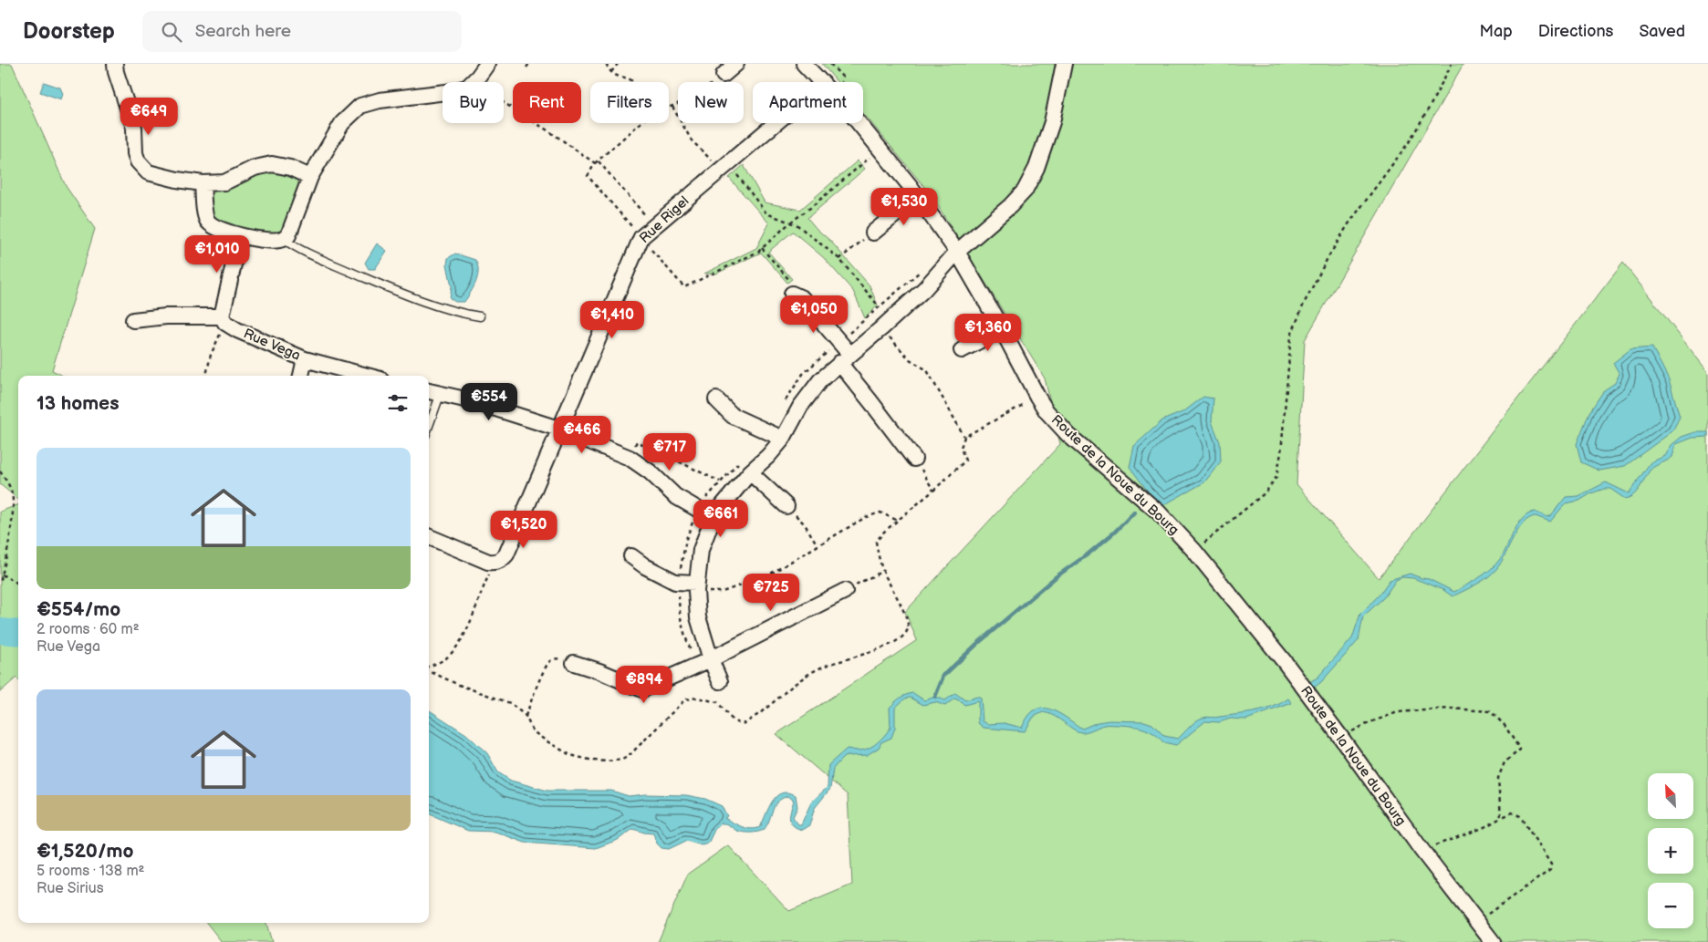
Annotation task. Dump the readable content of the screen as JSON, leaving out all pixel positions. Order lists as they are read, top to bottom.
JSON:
{
  "streets": {
    "street": ["Rue Rigel", "Rue Vega", "Route de la Noue du Bourg"]
  },
  "north": "top left",
  "page": {
    "header": "Doorstep",
    "search": "Search here",
    "nav": ["Map", "Directions", "Saved"],
    "chip": [
      "Buy",
      "Rent",
      "Filters",
      "New",
      "Apartment"
    ],
    "price": [
      "€649",
      "€1,530",
      "€1,010",
      "€1,050",
      "€1,410",
      "€1,360",
      "€554",
      "€466",
      "€717",
      "€661",
      "€1,520",
      "€725",
      "€894"
    ],
    "heading": "13 homes",
    "list": [
      {
        "name": "€554/mo",
        "note": "2 rooms · 60 m² · Rue Vega"
      },
      {
        "name": "€1,520/mo",
        "note": "5 rooms · 138 m² · Rue Sirius"
      }
    ],
    "map_buttons": ["+", "−"]
  }
}
